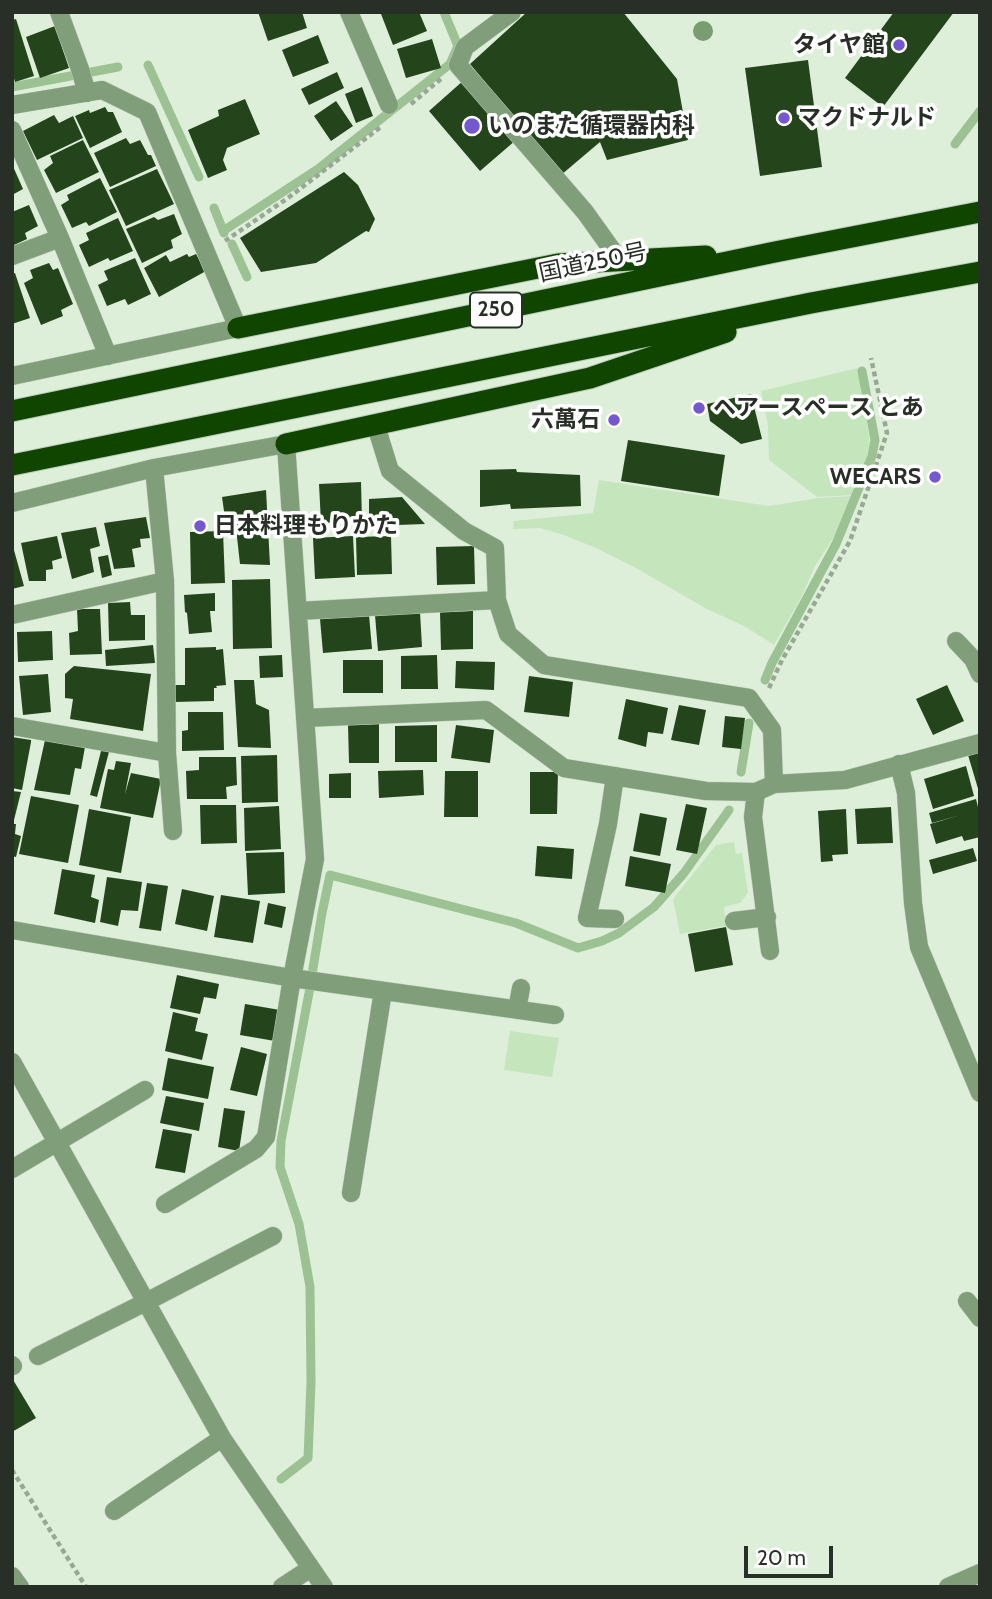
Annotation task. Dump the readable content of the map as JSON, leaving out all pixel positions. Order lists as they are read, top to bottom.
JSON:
{
  "streets": {
    "highway": ["国道250号", "250"]
  },
  "places": [
    "タイヤ館",
    "マクドナルド",
    "いのまた循環器内科",
    "ヘアースペース とあ",
    "六萬石",
    "WECARS",
    "日本料理もりかた"
  ],
  "scale_bar": "20 m"
}
